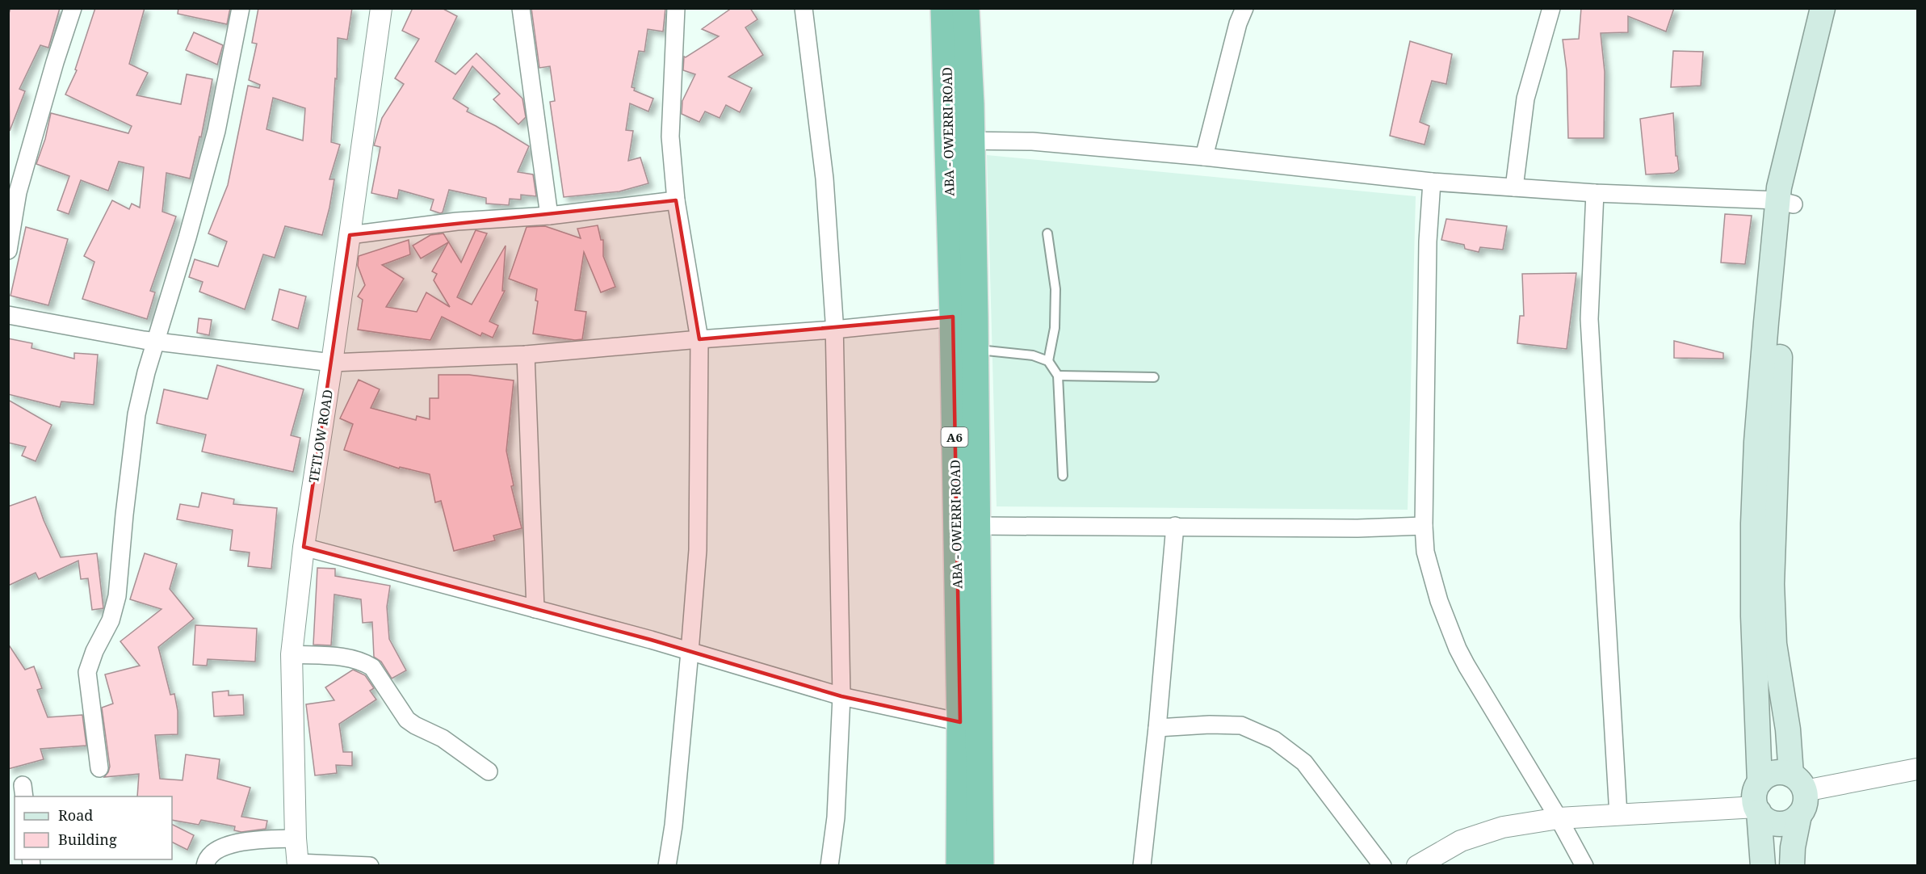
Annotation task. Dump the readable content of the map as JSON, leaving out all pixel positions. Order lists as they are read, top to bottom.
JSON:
{
  "streets": {
    "highway": ["ABA - OWERRI ROAD", "A6"],
    "street": ["TETLOW ROAD"]
  },
  "legend": ["Road", "Building"]
}
